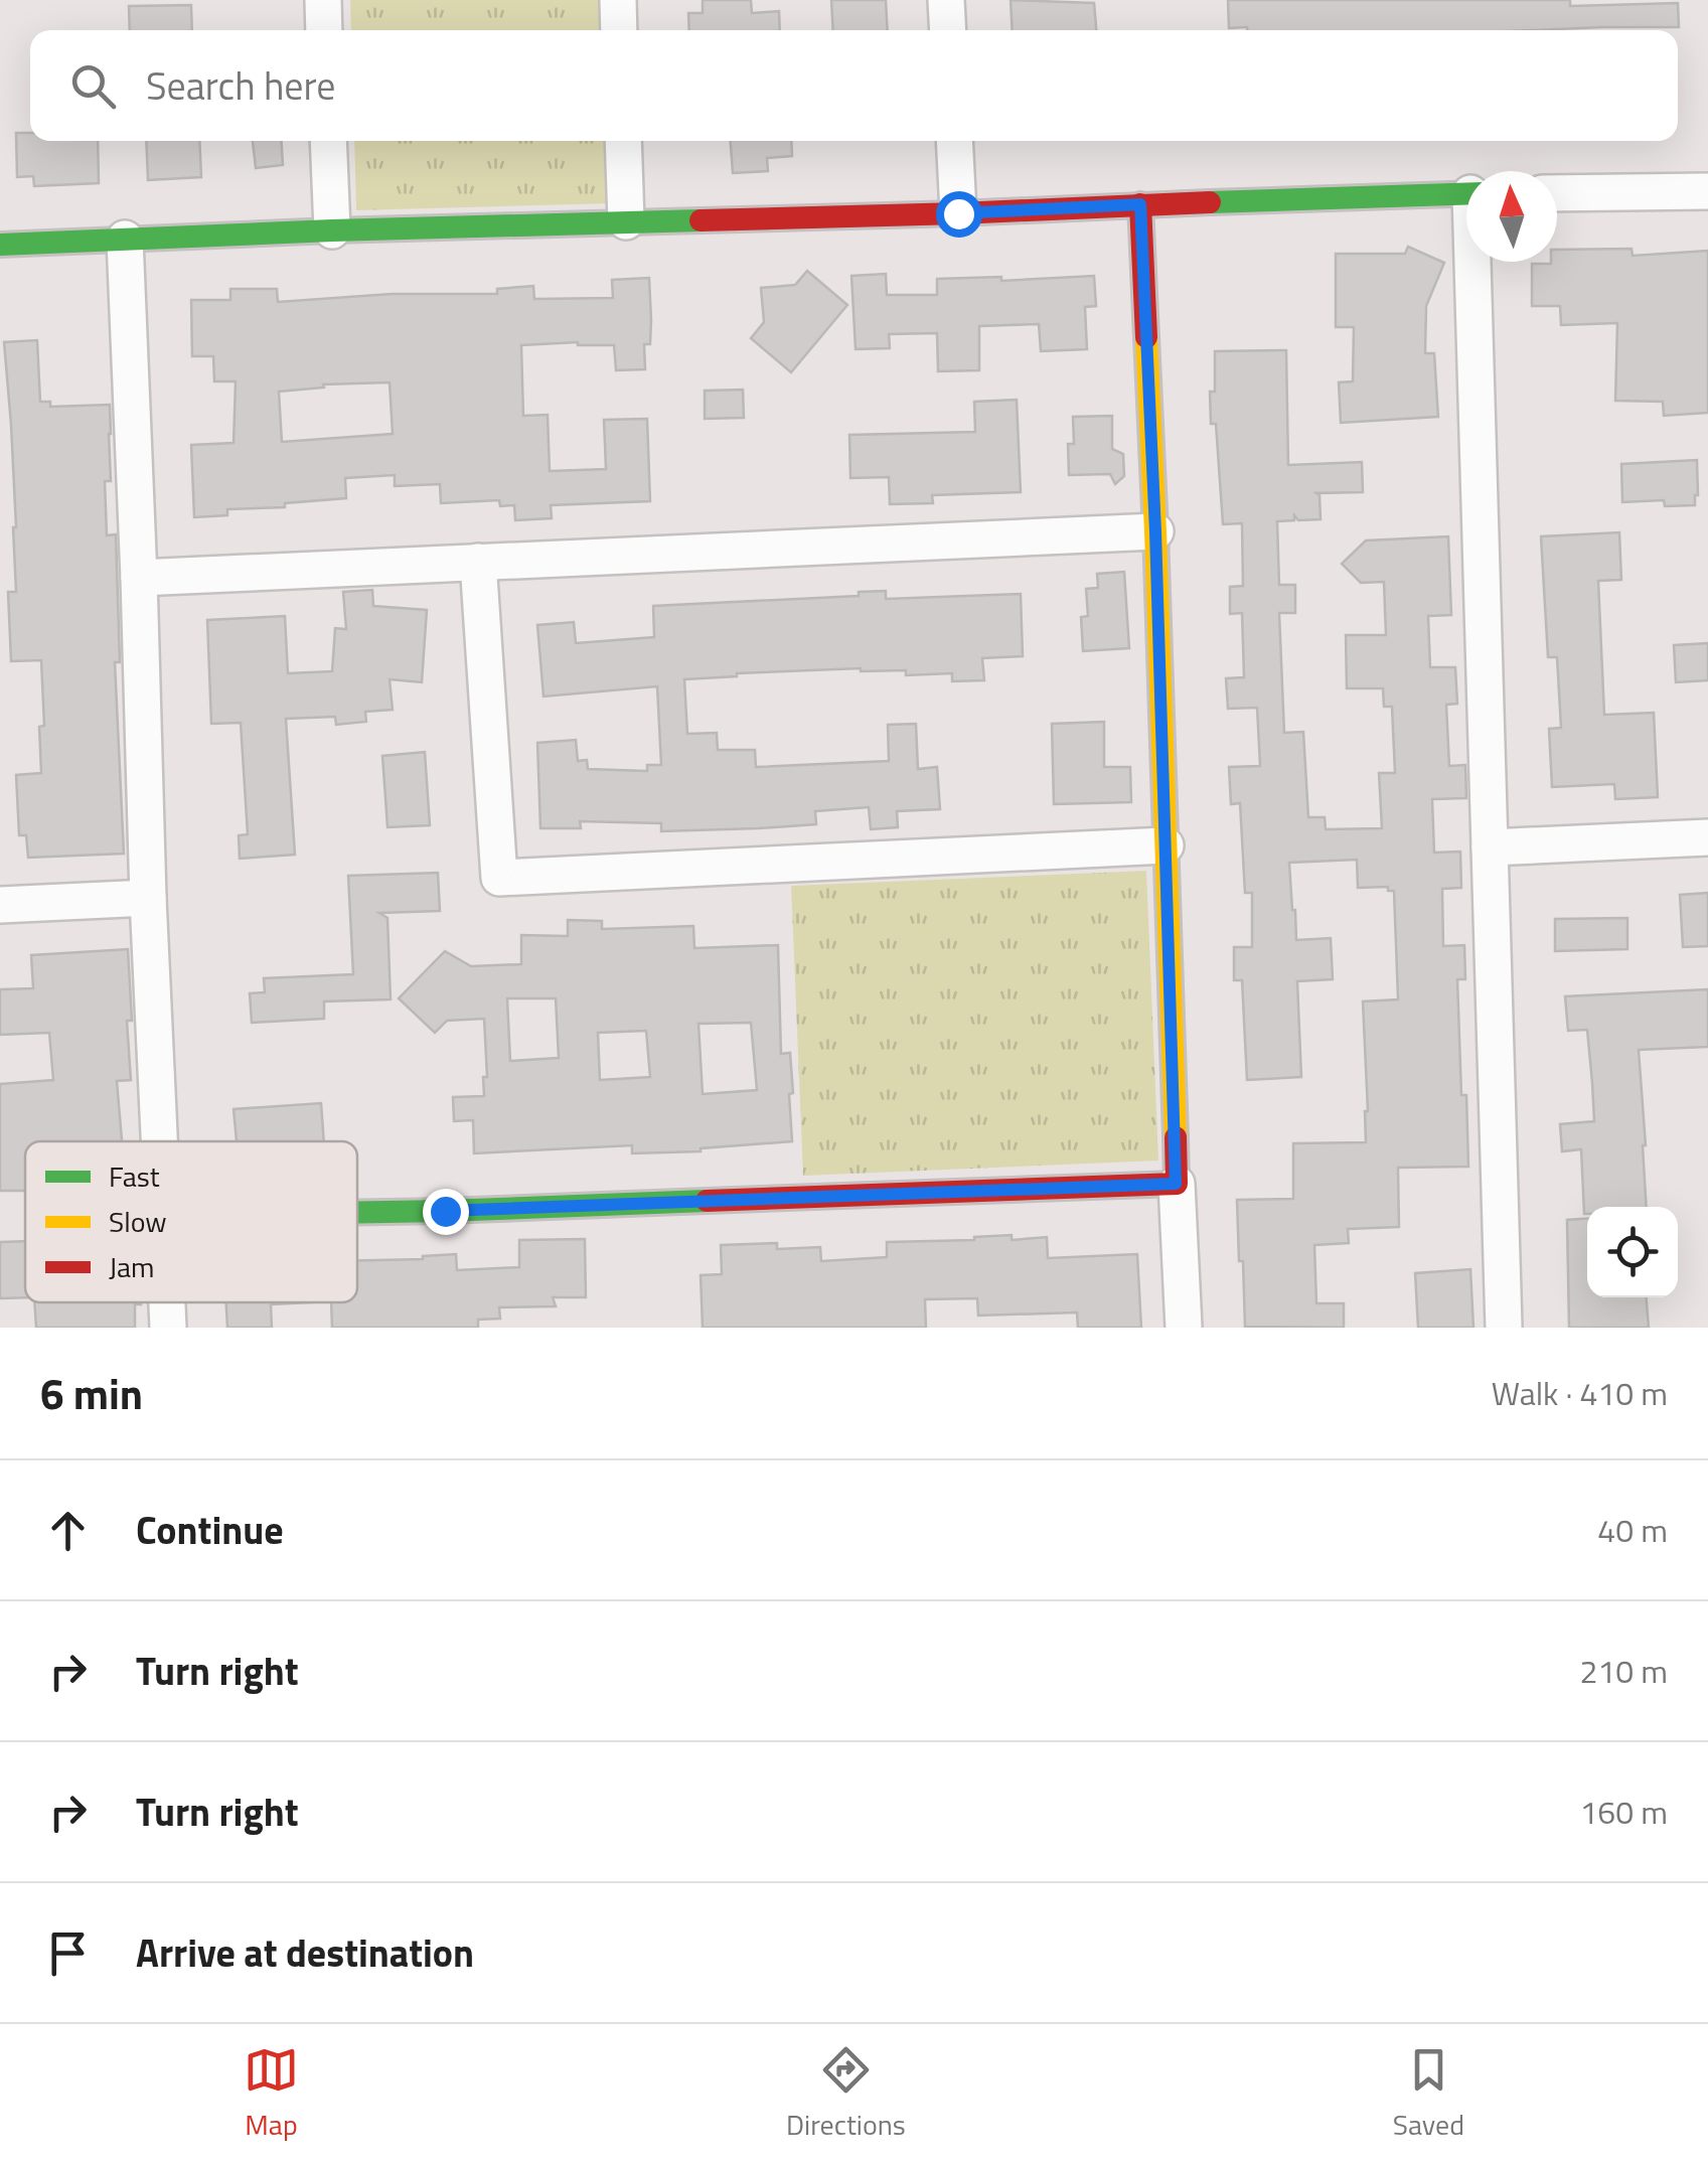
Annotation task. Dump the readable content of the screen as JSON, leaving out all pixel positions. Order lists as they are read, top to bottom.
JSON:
{
  "legend": ["Fast", "Slow", "Jam"],
  "north": "top",
  "page": {
    "search": "Search here",
    "heading": ["6 min", "Walk · 410 m"],
    "list": [
      ["Continue", "40 m"],
      ["Turn right", "210 m"],
      ["Turn right", "160 m"],
      "Arrive at destination"
    ],
    "nav": ["Map", "Directions", "Saved"]
  }
}
